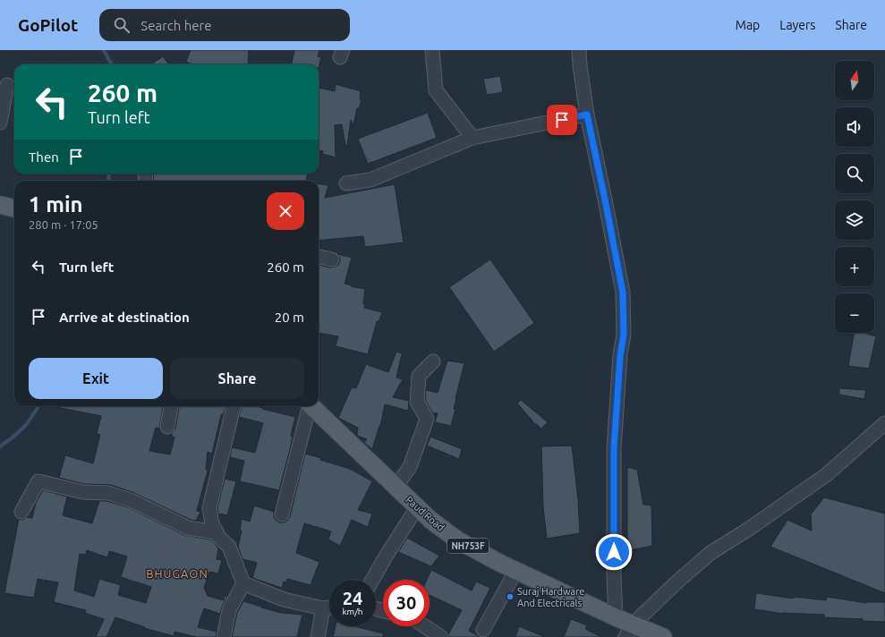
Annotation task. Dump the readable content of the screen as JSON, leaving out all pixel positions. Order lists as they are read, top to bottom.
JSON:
{
  "streets": {
    "main road": ["Paud Road", "NH753F"]
  },
  "districts": ["BHUGAON"],
  "places": ["Suraj Hardware And Electricals"],
  "north": "top",
  "page": {
    "header": "GoPilot",
    "search": "Search here",
    "nav": ["Map", "Layers", "Share"],
    "map_buttons": ["+", "−"],
    "turn": ["260 m", "Turn left"],
    "then": "Then",
    "heading": ["1 min", "280 m · 17:05"],
    "list": [
      {
        "name": "Turn left",
        "value": "260 m"
      },
      {
        "name": "Arrive at destination",
        "value": "20 m"
      }
    ],
    "buttons": ["Exit", "Share"],
    "speed": "24 km/h",
    "limit": "30"
  }
}
